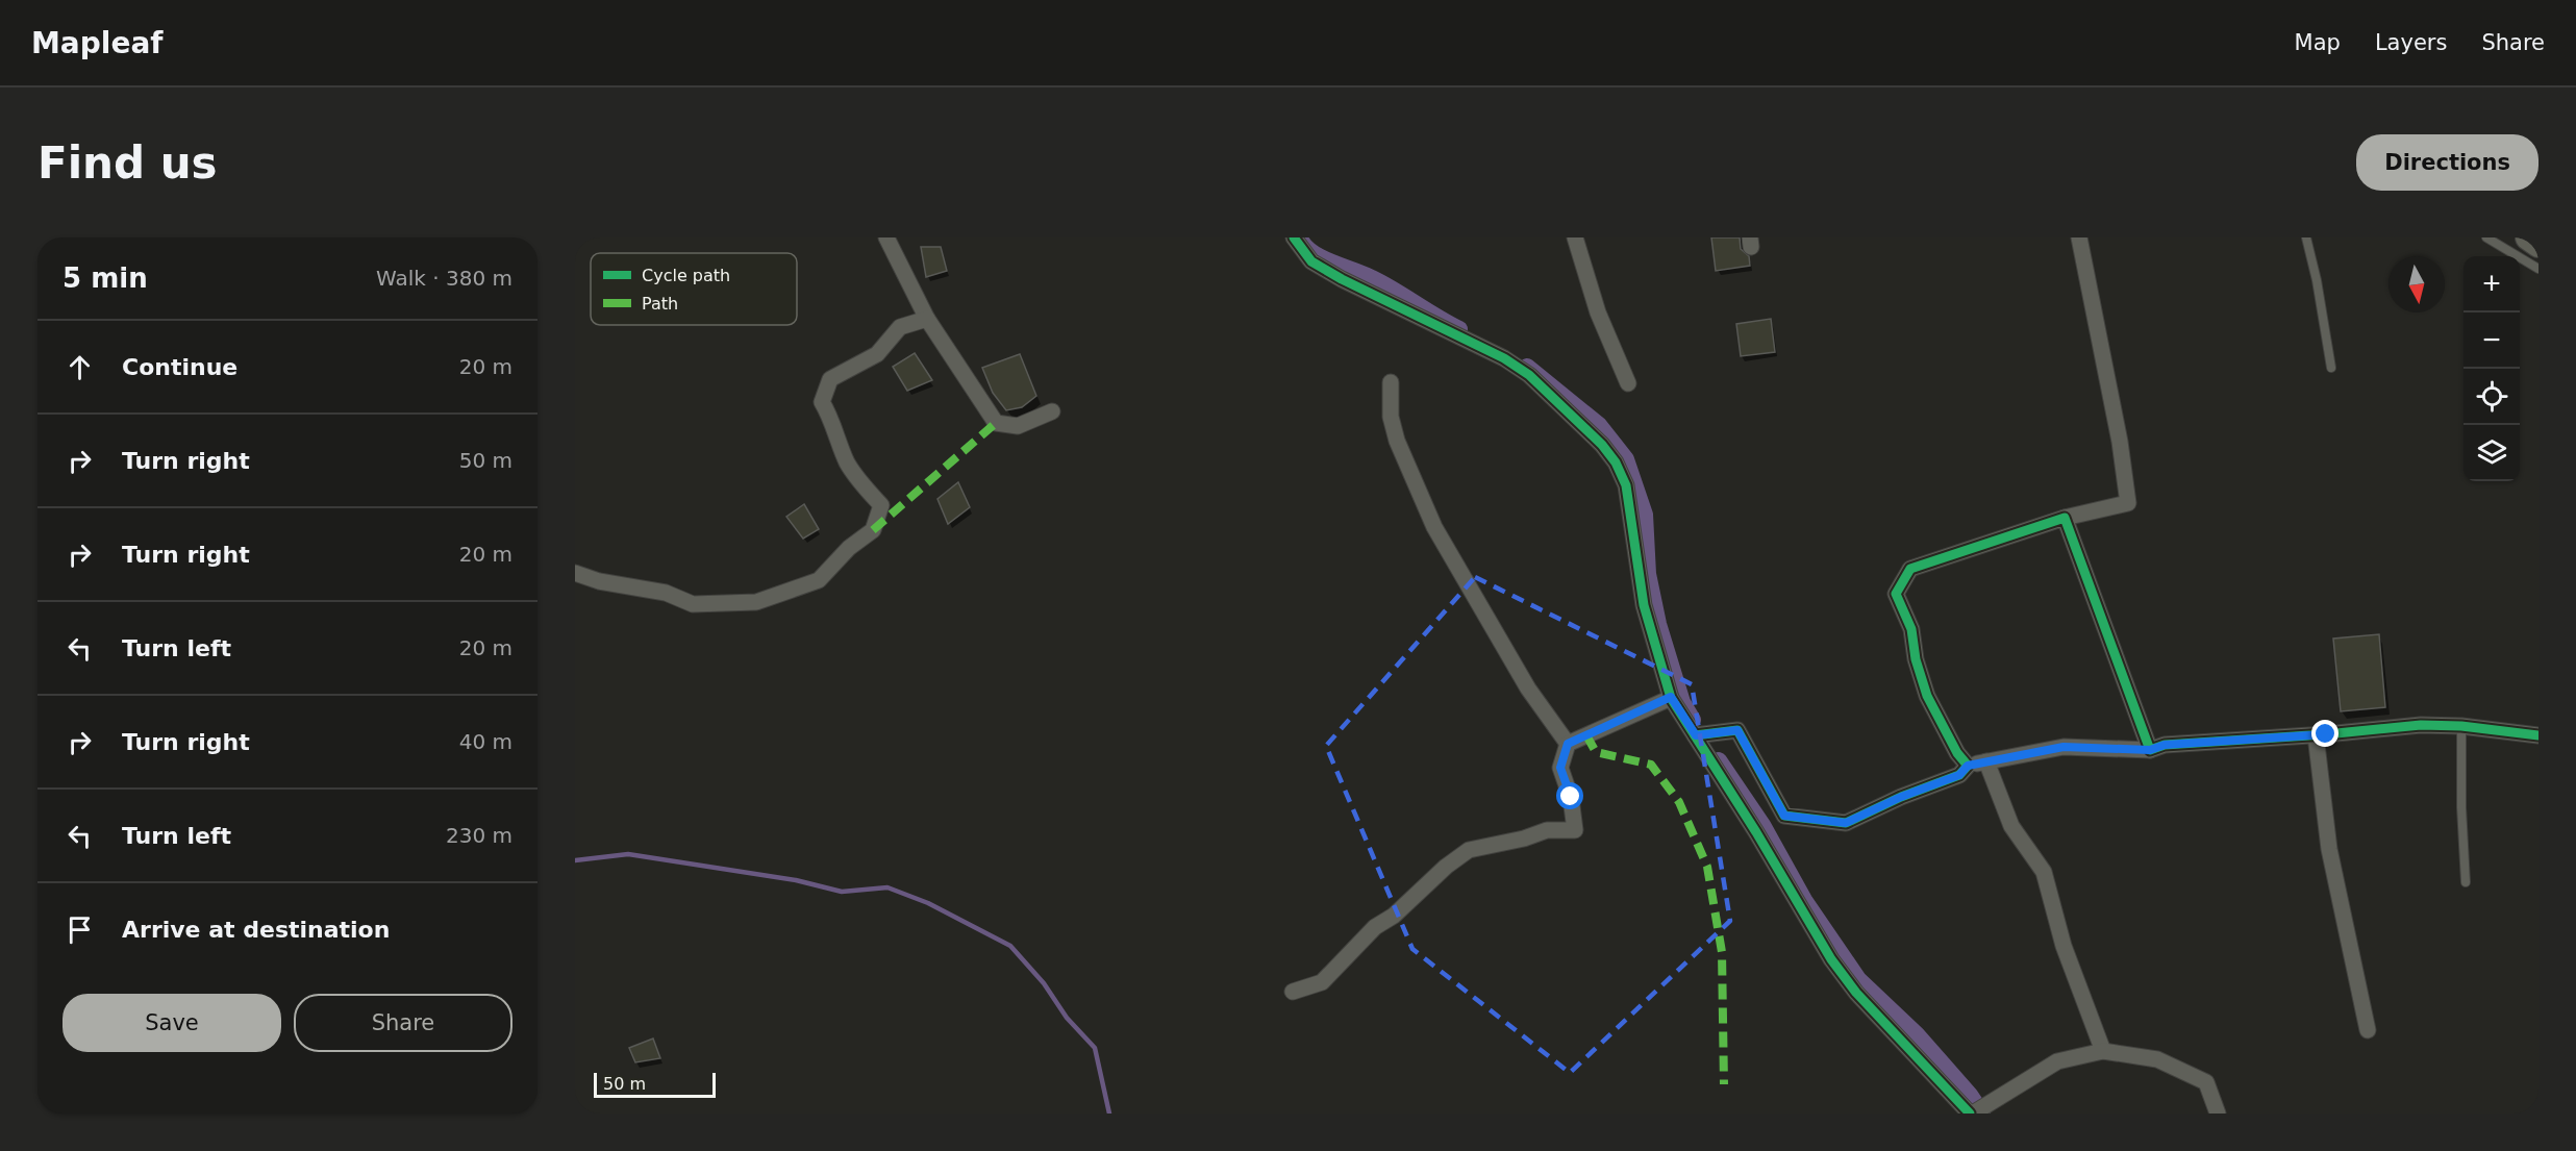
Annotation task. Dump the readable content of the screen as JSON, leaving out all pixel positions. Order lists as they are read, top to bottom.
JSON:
{
  "legend": ["Cycle path", "Path"],
  "scale_bar": "50 m",
  "north": "bottom",
  "page": {
    "header": "Mapleaf",
    "nav": ["Map", "Layers", "Share"],
    "buttons": [
      "Directions",
      ["Save", "Share"]
    ],
    "title": "Find us",
    "heading": ["5 min", "Walk · 380 m"],
    "map_buttons": ["+", "−"],
    "list": [
      ["Continue", "20 m"],
      ["Turn right", "50 m"],
      ["Turn right", "20 m"],
      ["Turn left", "20 m"],
      ["Turn right", "40 m"],
      ["Turn left", "230 m"],
      "Arrive at destination"
    ],
    "scale": "50 m"
  }
}
